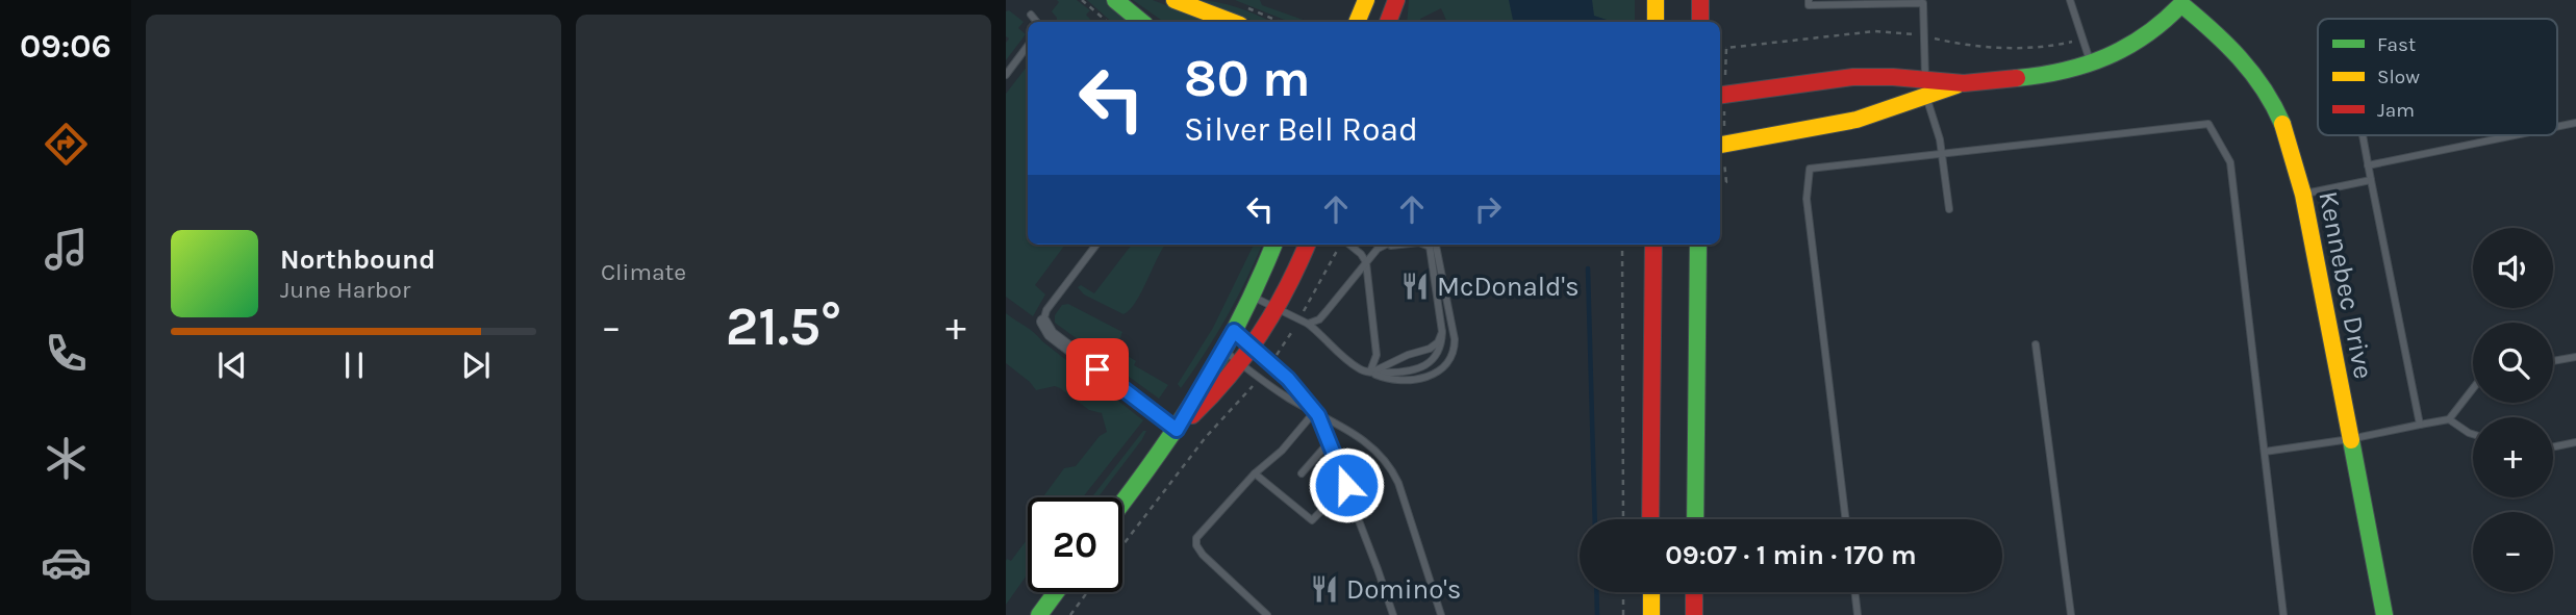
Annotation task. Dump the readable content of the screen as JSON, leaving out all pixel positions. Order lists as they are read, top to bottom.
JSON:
{
  "streets": {
    "main road": ["Kennebec Drive"]
  },
  "places": {
    "restaurant": ["McDonald's", "Domino's"]
  },
  "legend": ["Fast", "Slow", "Jam"],
  "page": {
    "tabs": "09:06",
    "tile": "Climate",
    "turn": ["80 m", "Silver Bell Road"],
    "map_buttons": ["+", "−"],
    "song": ["Northbound", "June Harbor"],
    "heat": ["−", "21.5°", "+"],
    "limit": "20",
    "trip": "09:07 · 1 min · 170 m"
  }
}
